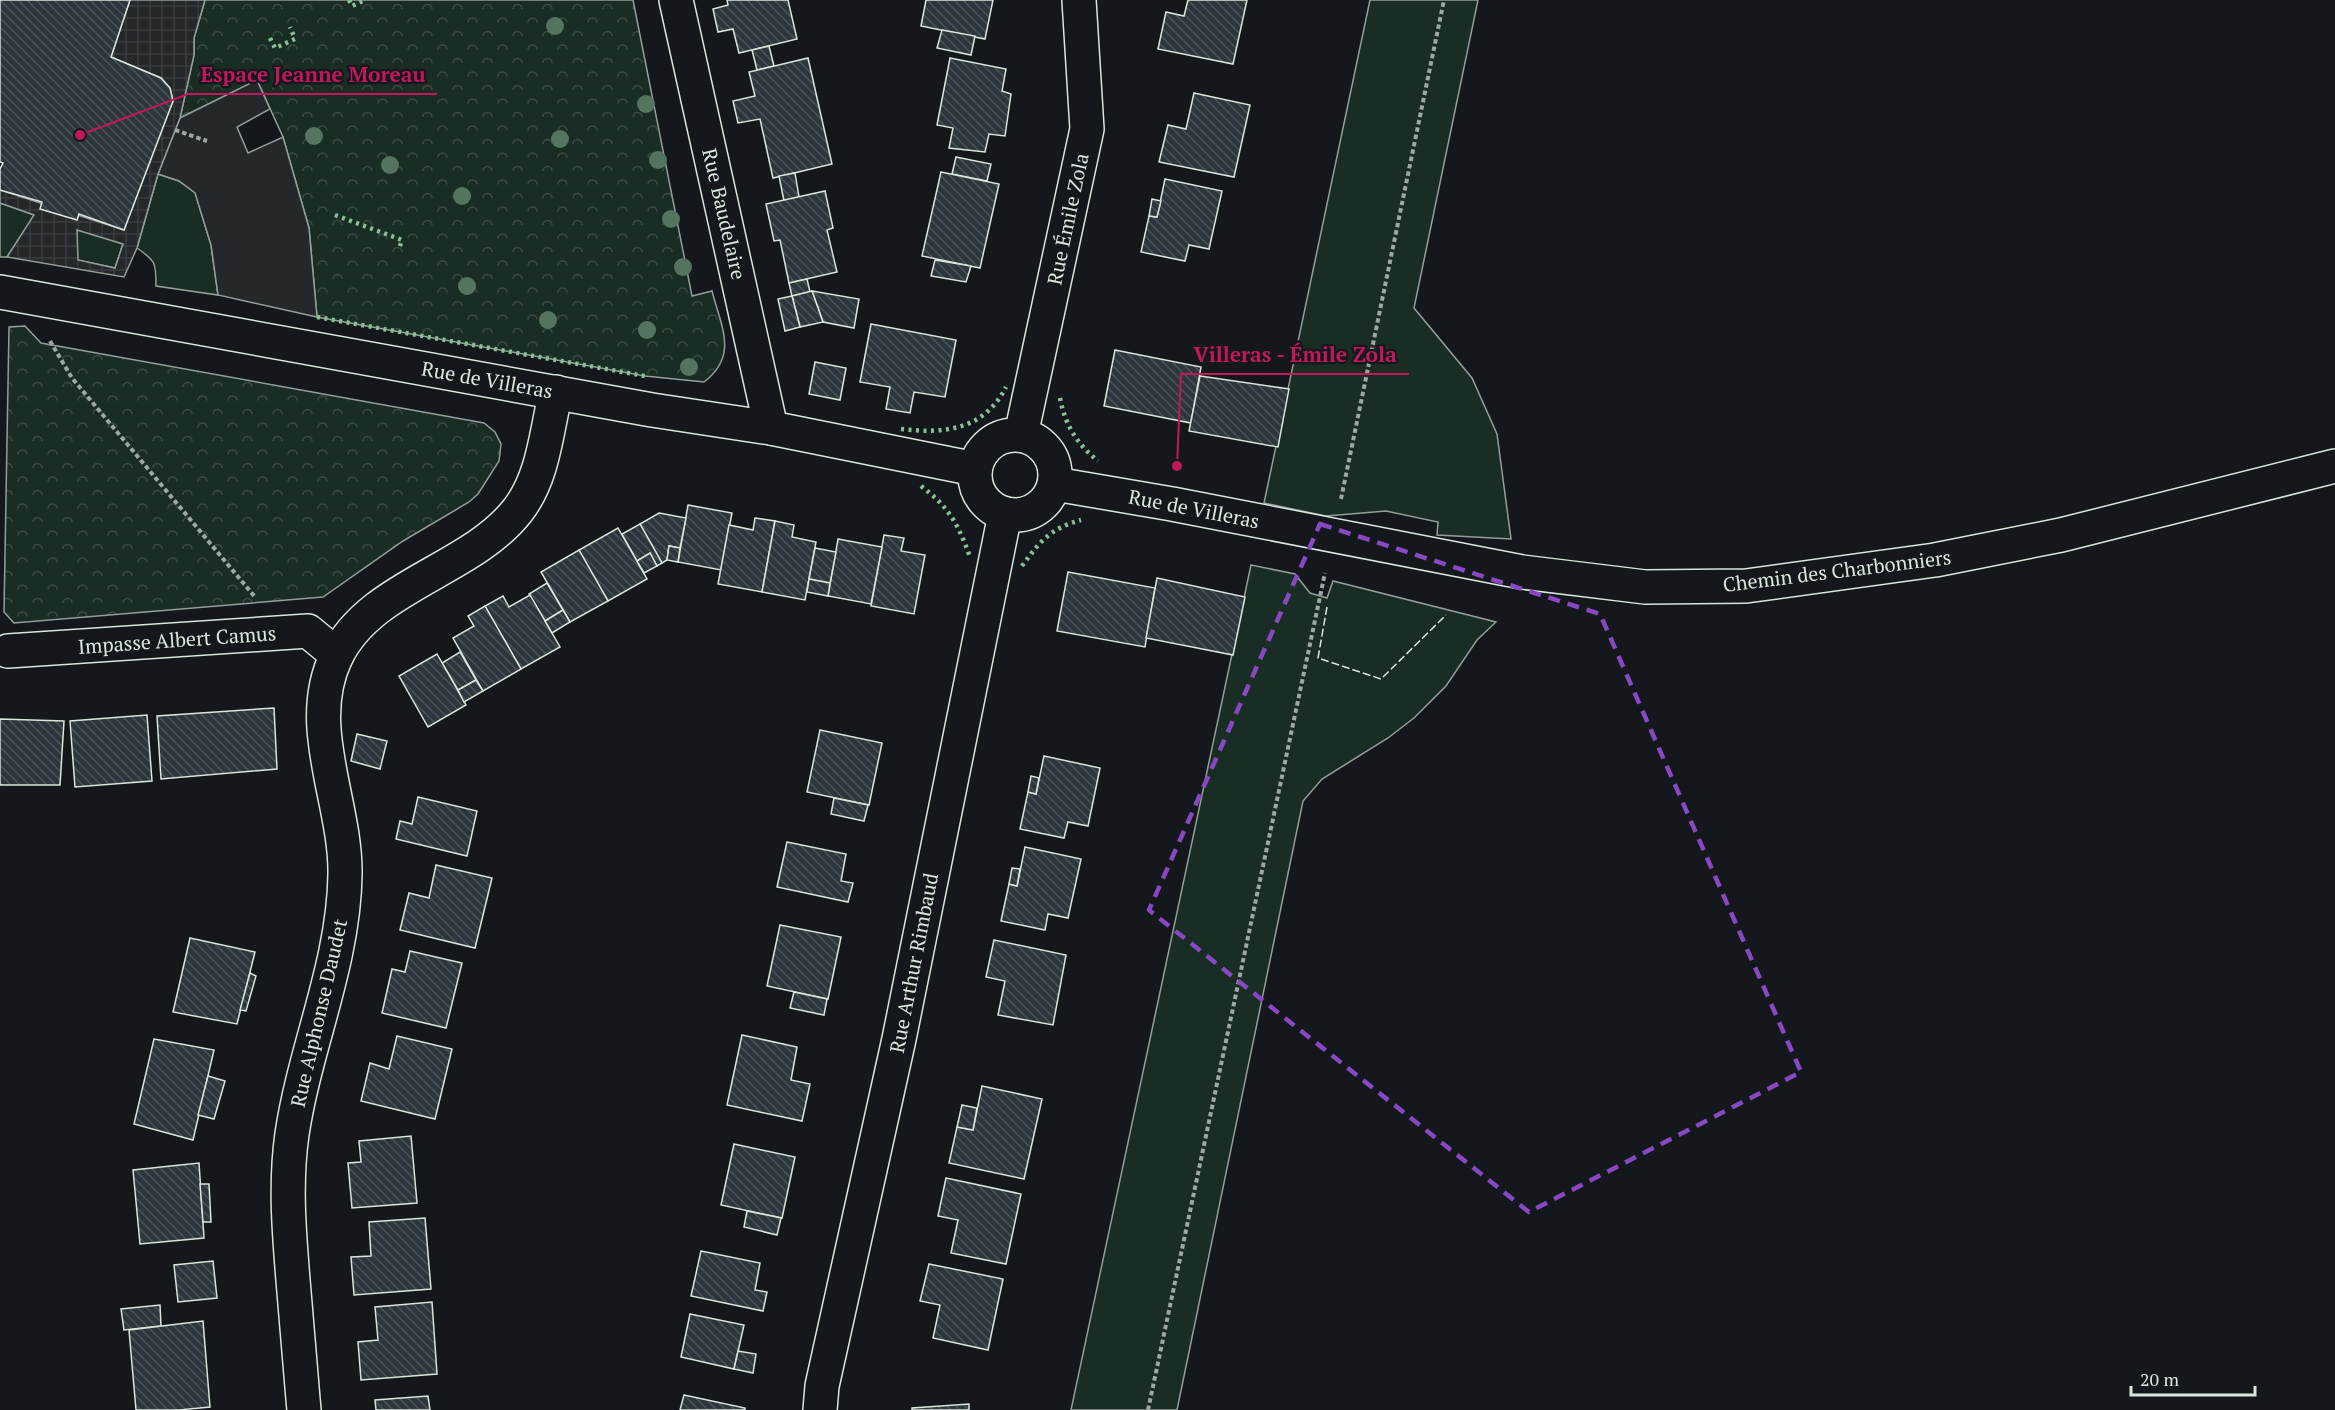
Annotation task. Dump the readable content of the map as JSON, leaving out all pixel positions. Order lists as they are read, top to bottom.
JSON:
{
  "streets": {
    "street": [
      "Rue Baudelaire",
      "Rue Émile Zola",
      "Rue de Villeras",
      "Chemin des Charbonniers",
      "Impasse Albert Camus",
      "Rue Arthur Rimbaud",
      "Rue Alphonse Daudet"
    ]
  },
  "crossings": [
    ["Rue Baudelaire", "Rue de Villeras"],
    ["Rue Émile Zola", "Rue de Villeras"],
    ["Rue Émile Zola", "Rue Arthur Rimbaud"],
    ["Rue de Villeras", "Chemin des Charbonniers"],
    ["Rue de Villeras", "Rue Arthur Rimbaud"],
    ["Rue de Villeras", "Rue Alphonse Daudet"],
    ["Impasse Albert Camus", "Rue Alphonse Daudet"]
  ],
  "places": ["Espace Jeanne Moreau", "Villeras - Émile Zola"],
  "scale_bar": "20 m"
}
